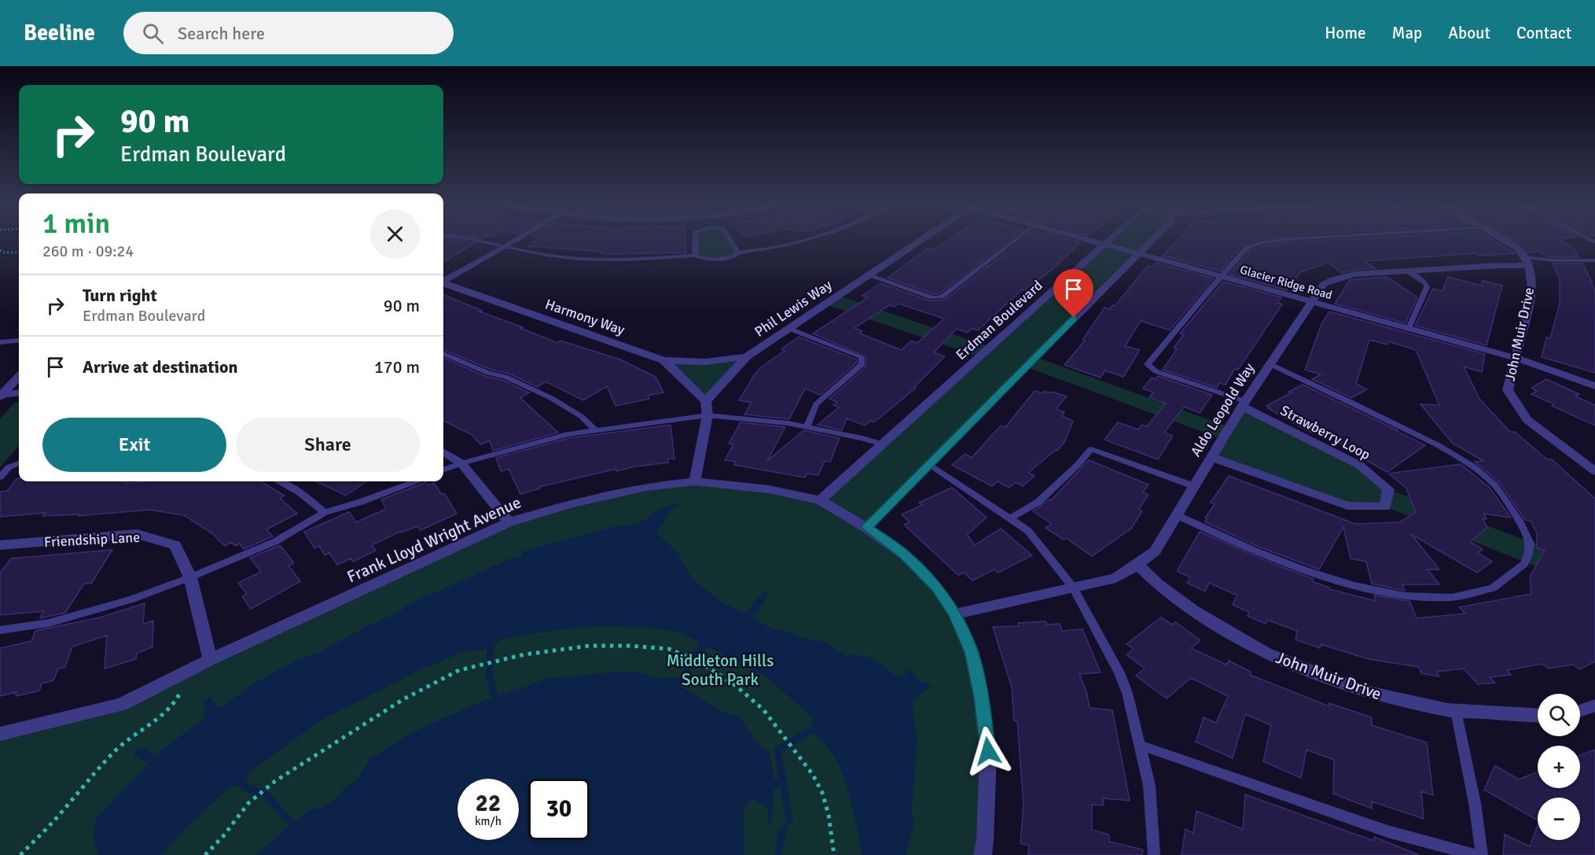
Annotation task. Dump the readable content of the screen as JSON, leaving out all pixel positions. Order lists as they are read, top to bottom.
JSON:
{
  "streets": {
    "street": [
      "Glacier Ridge Road",
      "Phil Lewis Way",
      "Harmony Way",
      "Erdman Boulevard",
      "John Muir Drive",
      "Aldo Leopold Way",
      "Strawberry Loop",
      "Friendship Lane",
      "Frank Lloyd Wright Avenue"
    ]
  },
  "crossings": [
    ["Glacier Ridge Road", "Erdman Boulevard"],
    ["Glacier Ridge Road", "John Muir Drive"],
    ["Glacier Ridge Road", "Aldo Leopold Way"],
    ["Phil Lewis Way", "Harmony Way"],
    ["Erdman Boulevard", "Frank Lloyd Wright Avenue"],
    ["John Muir Drive", "Aldo Leopold Way"],
    ["Aldo Leopold Way", "Strawberry Loop"],
    ["Aldo Leopold Way", "Frank Lloyd Wright Avenue"],
    ["Friendship Lane", "Frank Lloyd Wright Avenue"]
  ],
  "parks": ["Middleton Hills South Park"],
  "page": {
    "header": "Beeline",
    "search": "Search here",
    "nav": [
      "Home",
      "Map",
      "About",
      "Contact"
    ],
    "turn": ["90 m", "Erdman Boulevard"],
    "heading": ["1 min", "260 m · 09:24"],
    "list": [
      {
        "name": "Turn right",
        "note": "Erdman Boulevard",
        "value": "90 m"
      },
      {
        "name": "Arrive at destination",
        "value": "170 m"
      }
    ],
    "buttons": ["Exit", "Share"],
    "map_buttons": ["+", "−"],
    "speed": "22 km/h",
    "limit": "30"
  }
}
